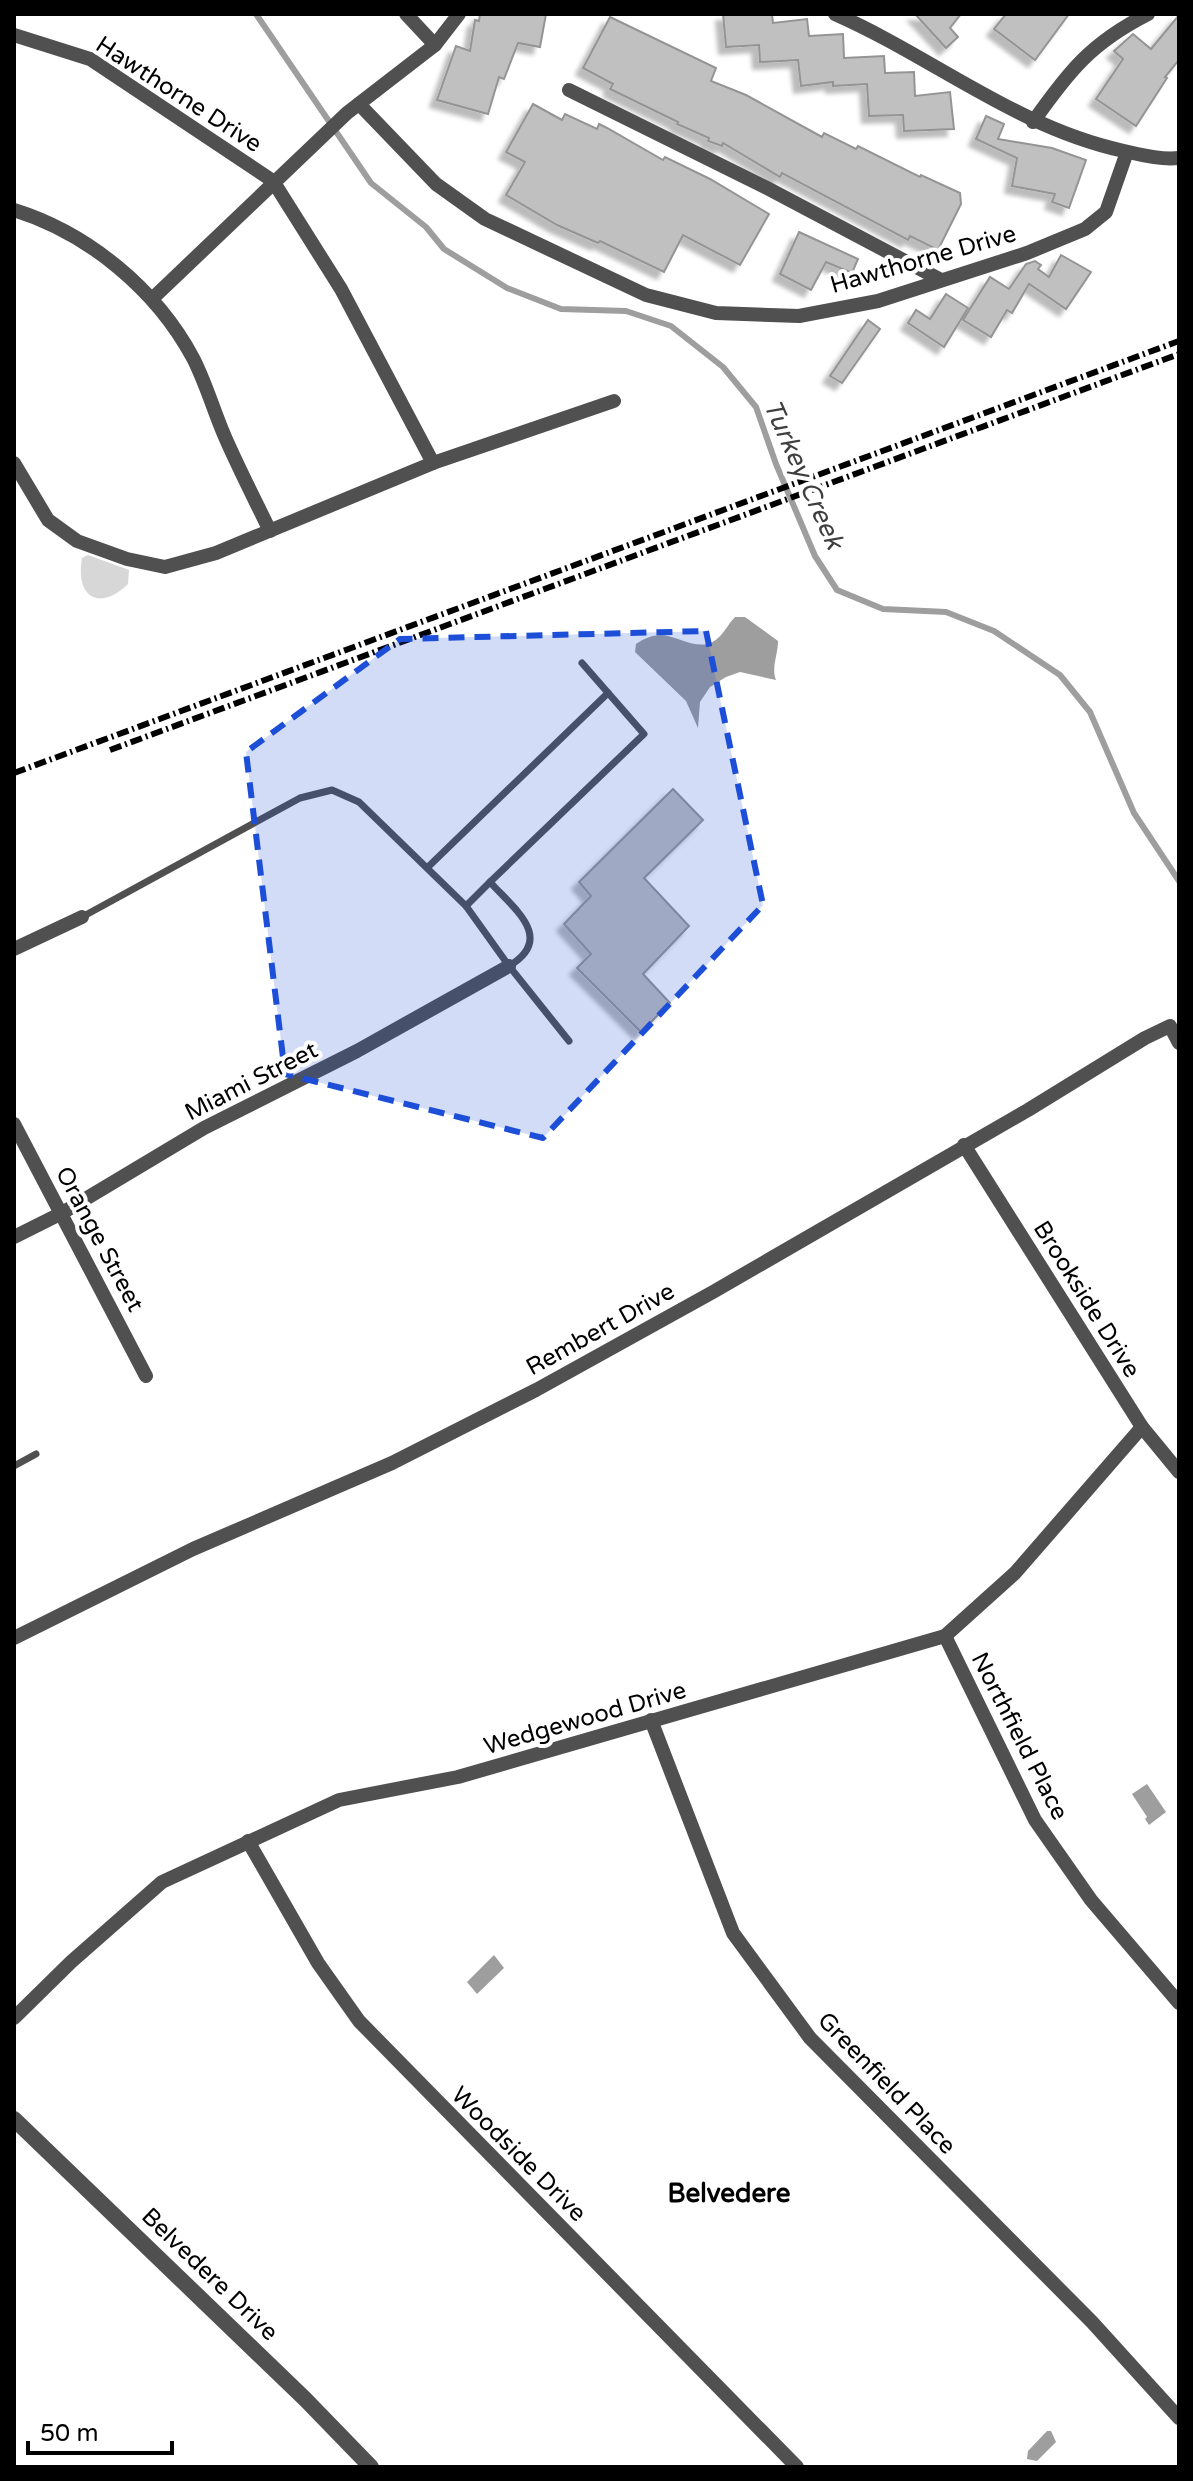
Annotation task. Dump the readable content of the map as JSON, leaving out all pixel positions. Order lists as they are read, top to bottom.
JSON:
{
  "streets": {
    "street": [
      "Hawthorne Drive",
      "Miami Street",
      "Orange Street",
      "Brookside Drive",
      "Rembert Drive",
      "Wedgewood Drive",
      "Northfield Place",
      "Greenfield Place",
      "Woodside Drive",
      "Belvedere Drive"
    ]
  },
  "crossings": [
    ["Miami Street", "Orange Street"],
    ["Brookside Drive", "Rembert Drive"],
    ["Brookside Drive", "Wedgewood Drive"],
    ["Wedgewood Drive", "Northfield Place"],
    ["Wedgewood Drive", "Greenfield Place"],
    ["Wedgewood Drive", "Woodside Drive"]
  ],
  "districts": ["Belvedere"],
  "water": ["Turkey Creek"],
  "scale_bar": "50 m"
}
